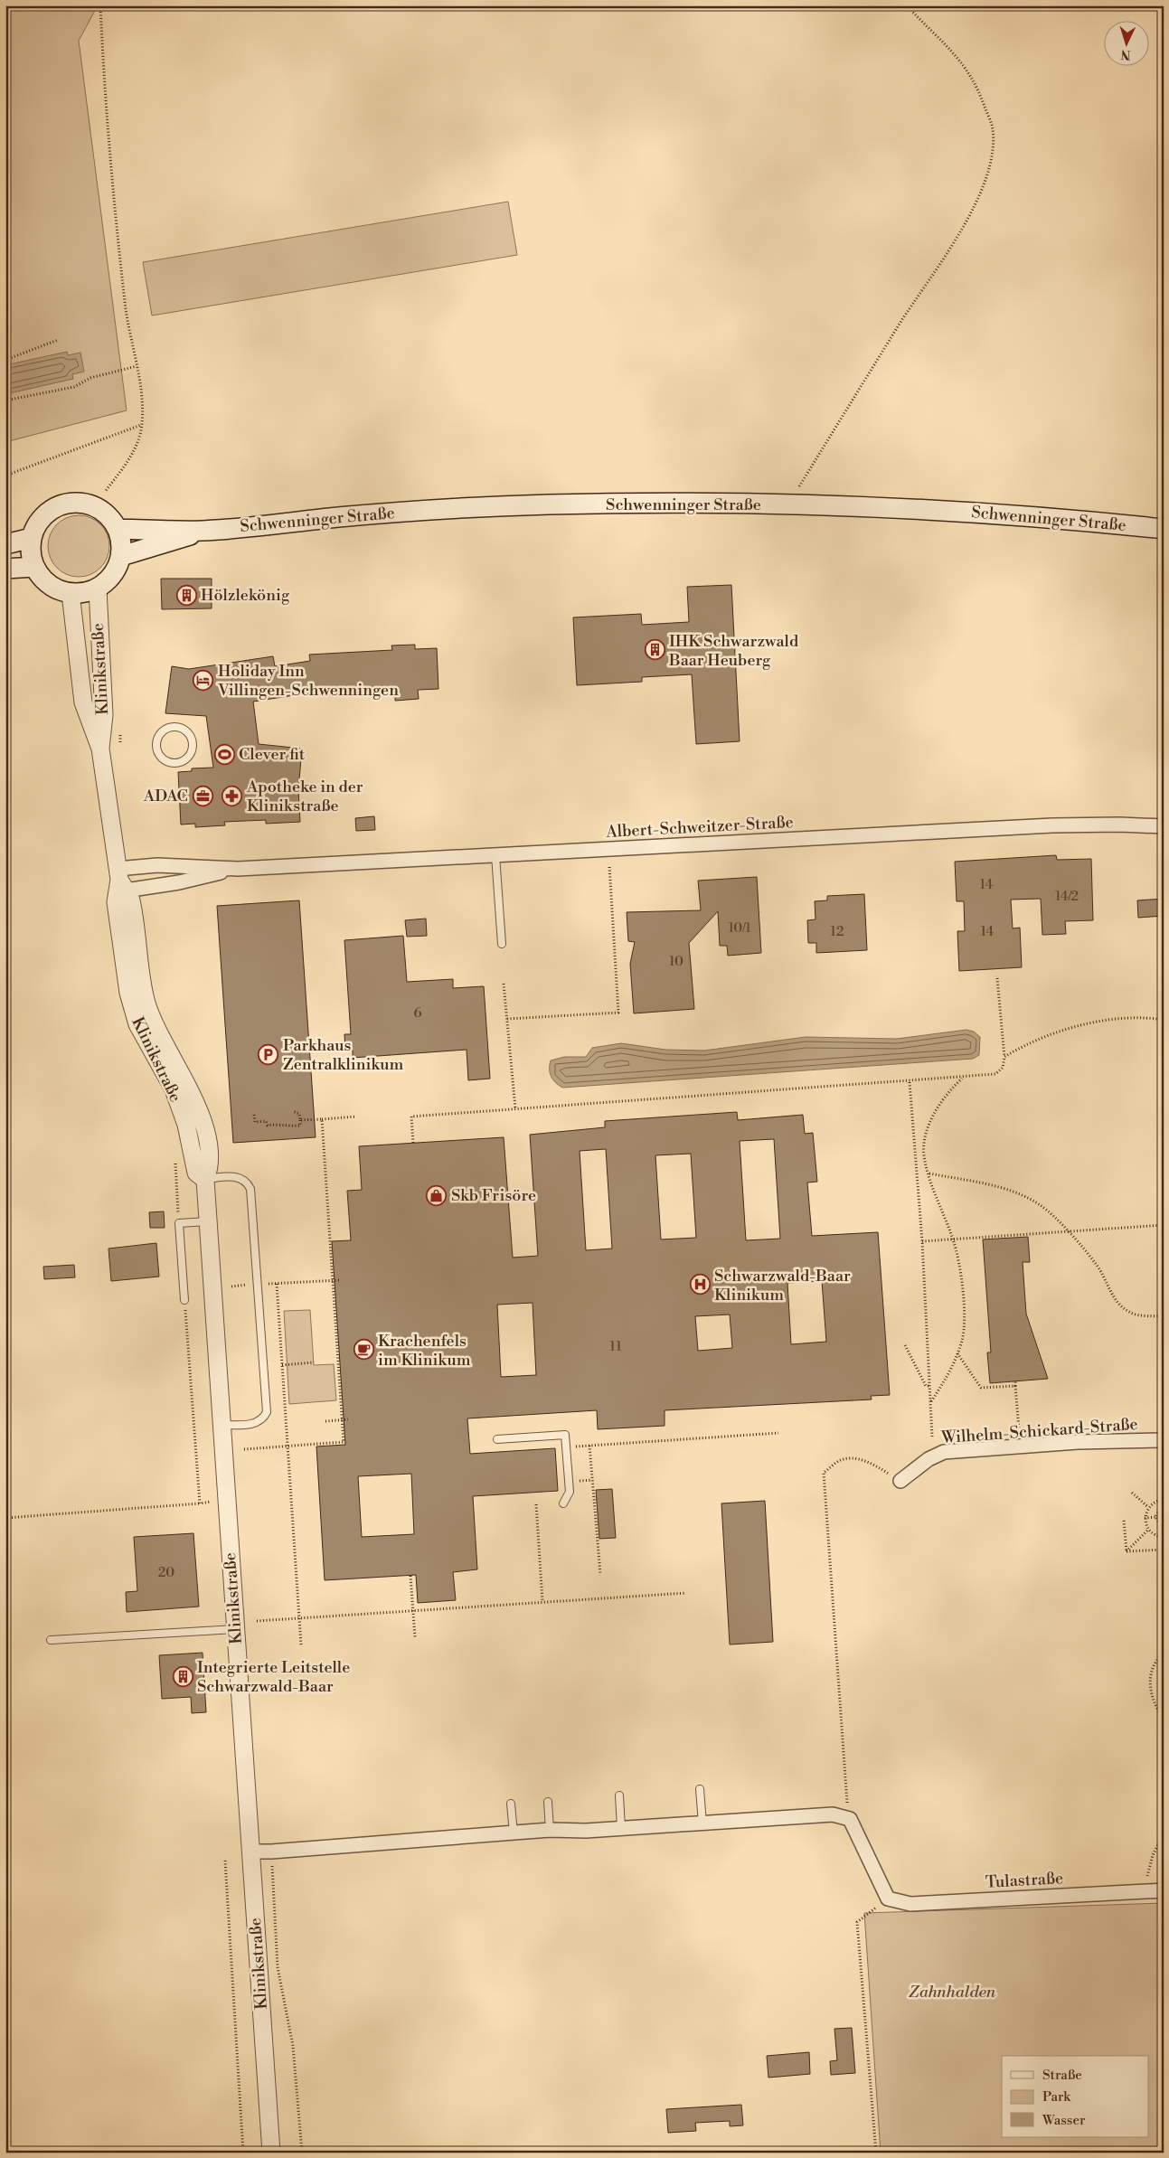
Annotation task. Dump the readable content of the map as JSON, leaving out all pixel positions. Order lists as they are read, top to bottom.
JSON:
{
  "streets": {
    "main road": ["Schwenninger Straße"],
    "street": [
      "Klinikstraße",
      "Albert-Schweitzer-Straße",
      "Wilhelm-Schickard-Straße",
      "Tulastraße"
    ]
  },
  "crossings": [
    ["Schwenninger Straße", "Klinikstraße"],
    ["Klinikstraße", "Albert-Schweitzer-Straße"]
  ],
  "parks": ["Zahnhalden"],
  "places": {
    "building": ["Hölzlekönig", "IHK Schwarzwald Baar Heuberg", "Integrierte Leitstelle Schwarzwald-Baar"],
    "hotel": ["Holiday Inn Villingen-Schwenningen"],
    "sports": ["Clever fit"],
    "office": ["ADAC"],
    "pharmacy": ["Apotheke in der Klinikstraße"],
    "parking": ["Parkhaus Zentralklinikum"],
    "shop": ["Skb Frisöre"],
    "hospital": ["Schwarzwald-Baar Klinikum"],
    "cafe": ["Krachenfels im Klinikum"]
  },
  "house_numbers": [
    "14",
    "14/2",
    "10/1",
    "12",
    "14",
    "10",
    "6",
    "11",
    "20"
  ],
  "legend": ["Straße", "Park", "Wasser"],
  "north": "bottom"
}
